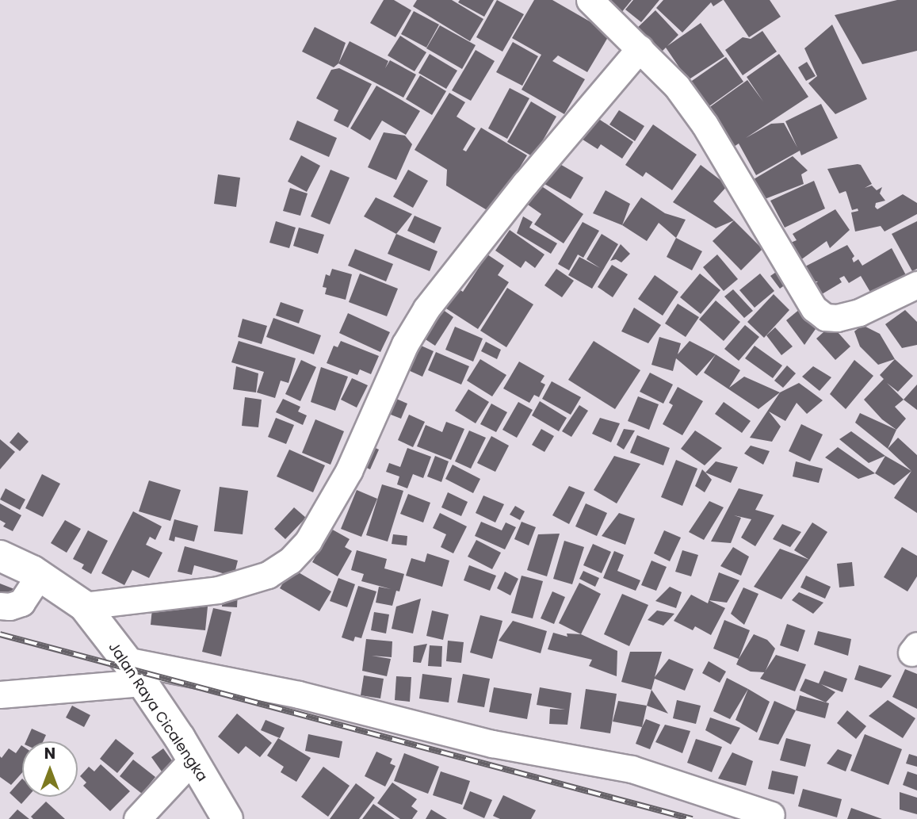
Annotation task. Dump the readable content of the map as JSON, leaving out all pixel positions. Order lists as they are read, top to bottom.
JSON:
{
  "streets": {
    "main road": ["Jalan Raya Cicalengka"]
  },
  "north": "top"
}
